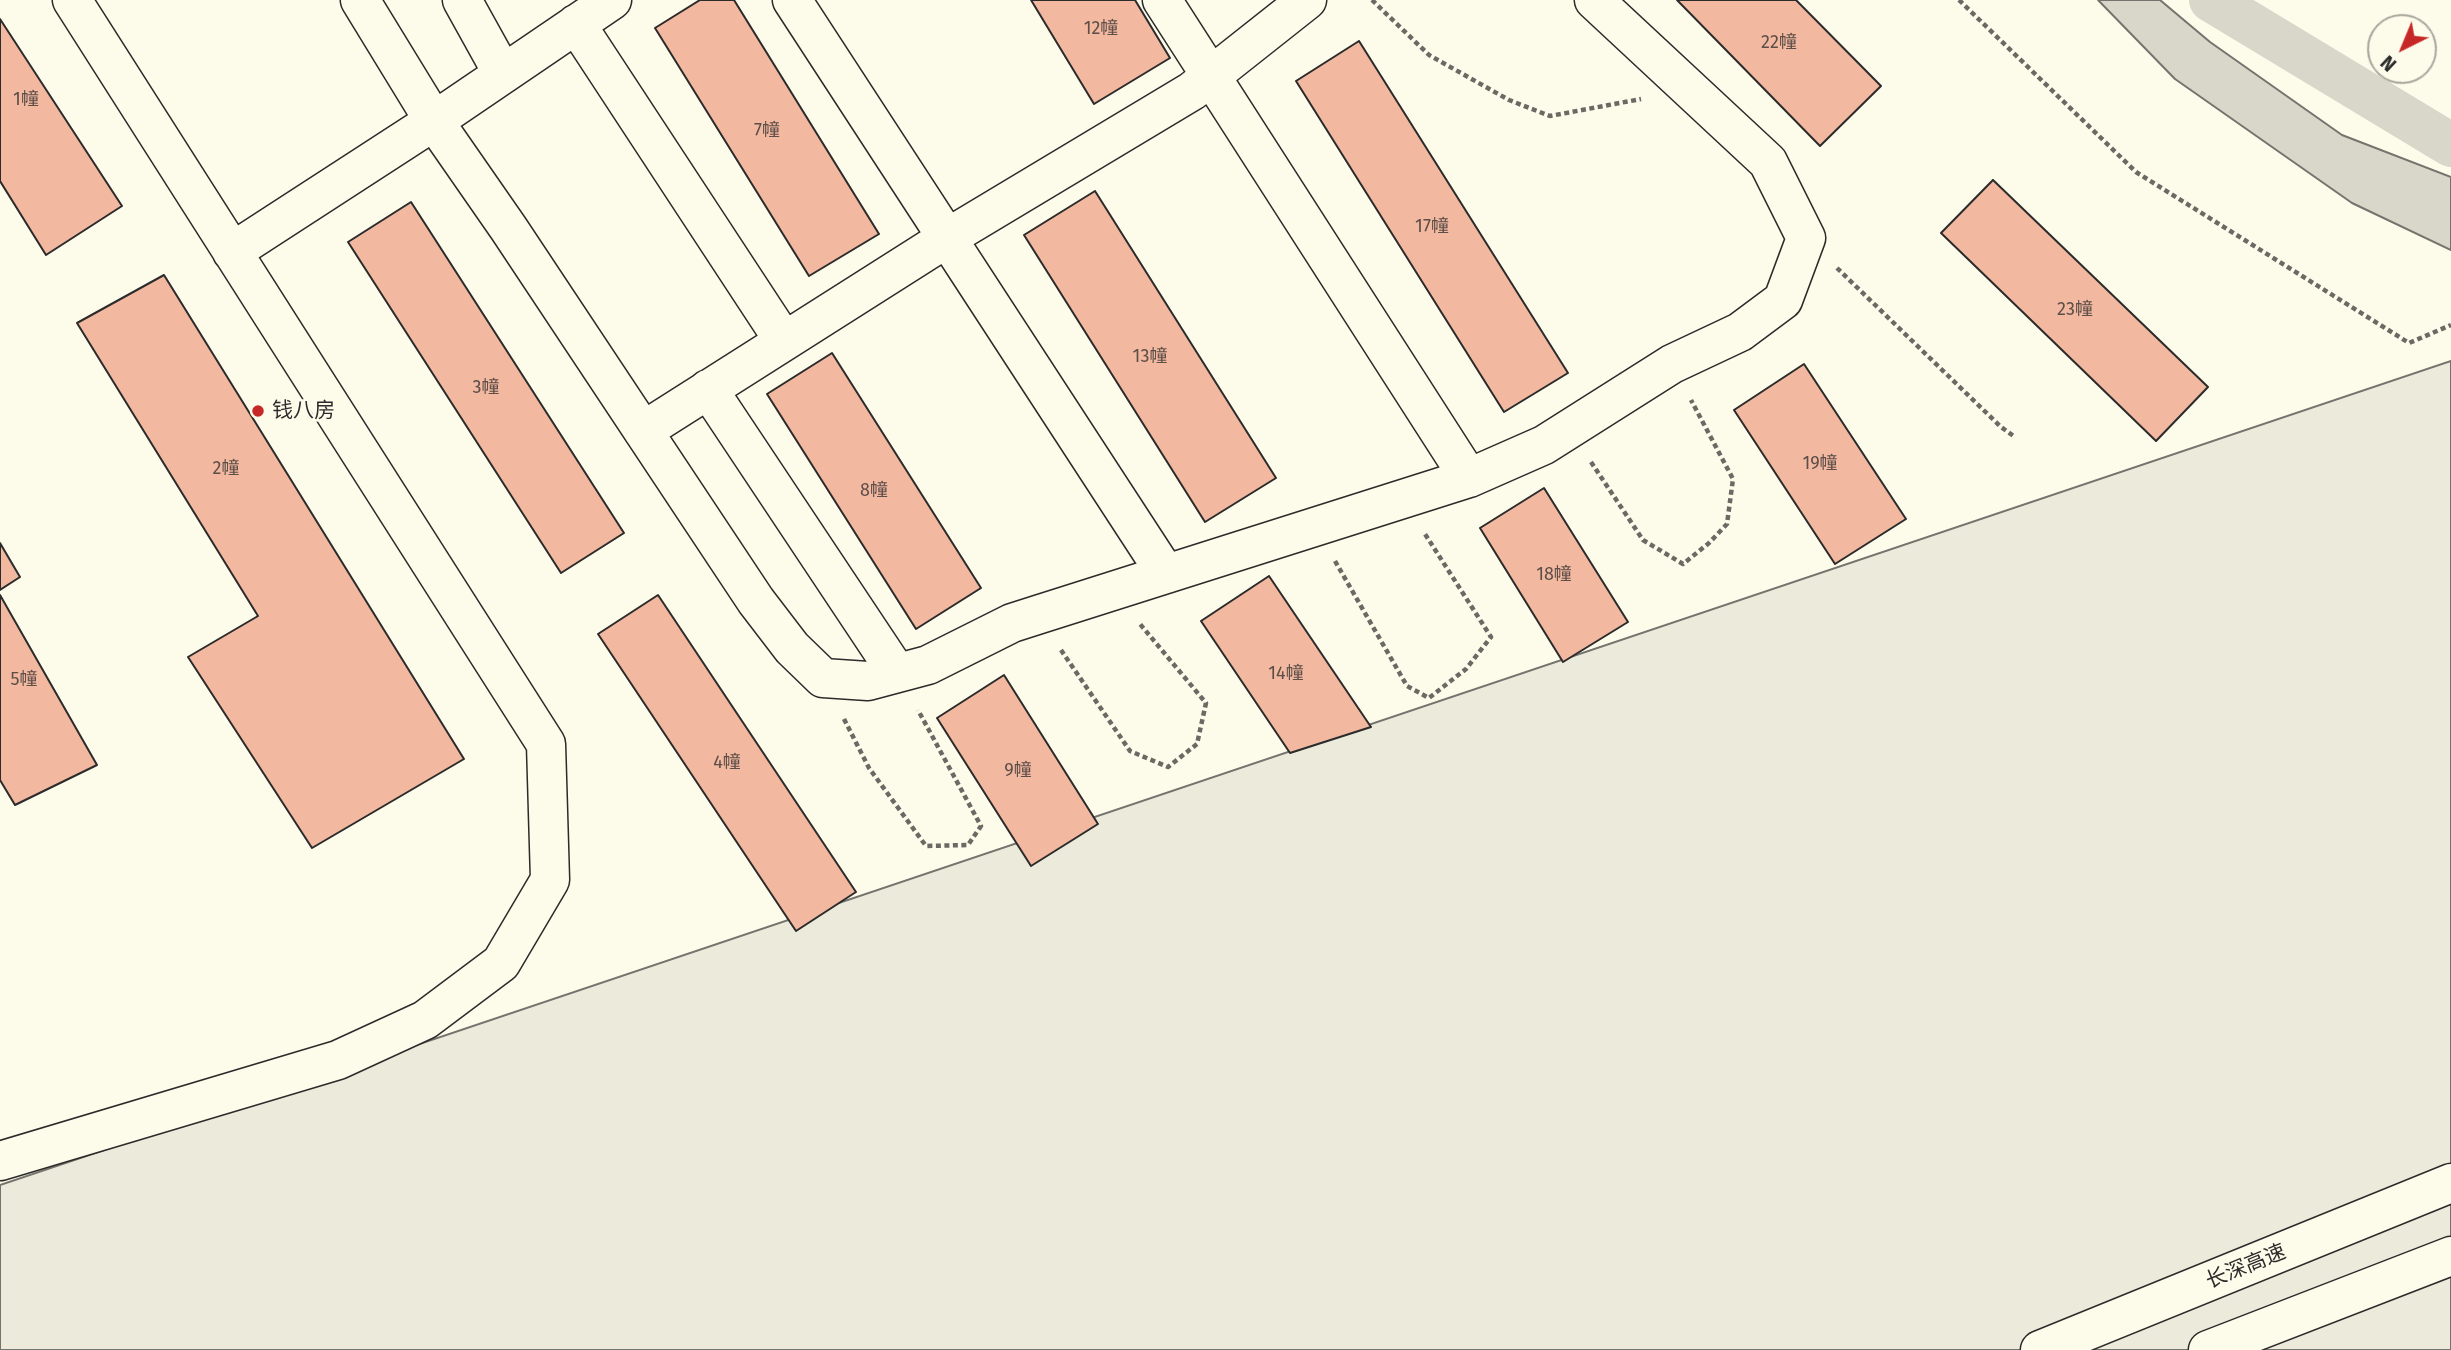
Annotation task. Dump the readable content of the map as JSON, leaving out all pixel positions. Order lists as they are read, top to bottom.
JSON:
{
  "streets": {
    "main road": ["长深高速"]
  },
  "places": ["钱八房"],
  "house_numbers": [
    "12幢",
    "22幢",
    "1幢",
    "7幢",
    "17幢",
    "23幢",
    "13幢",
    "3幢",
    "19幢",
    "2幢",
    "8幢",
    "18幢",
    "14幢",
    "5幢",
    "4幢",
    "9幢"
  ],
  "north": "bottom left"
}
